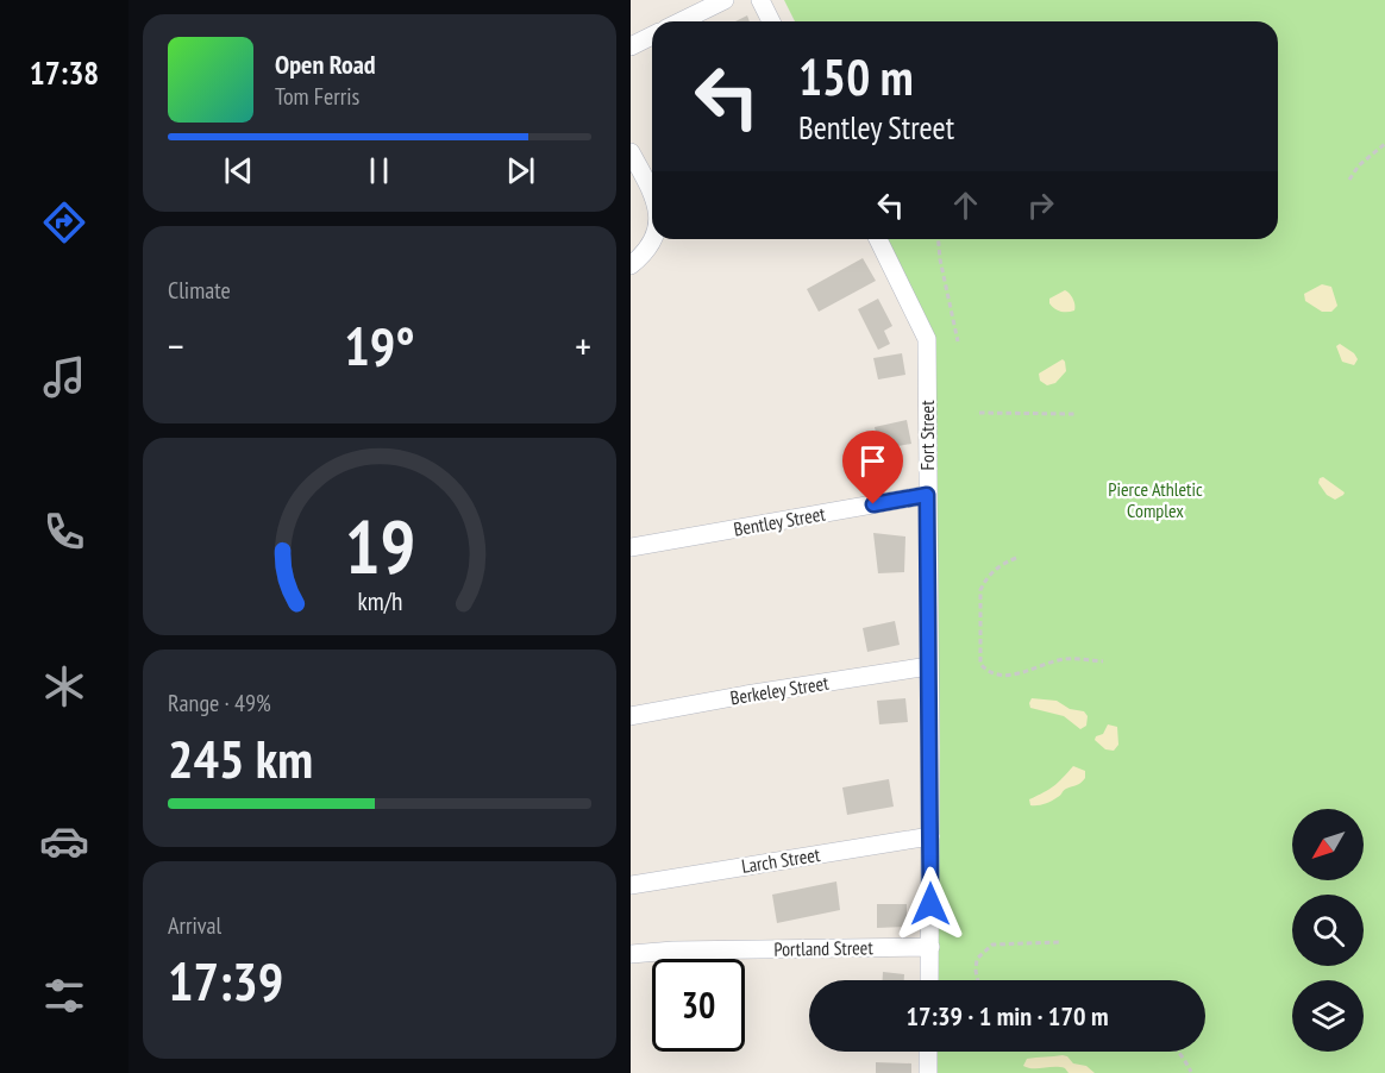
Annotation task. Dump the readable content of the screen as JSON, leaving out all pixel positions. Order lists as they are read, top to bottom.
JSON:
{
  "streets": {
    "street": [
      "Fort Street",
      "Bentley Street",
      "Berkeley Street",
      "Larch Street",
      "Portland Street"
    ]
  },
  "crossings": [
    ["Fort Street", "Bentley Street"],
    ["Fort Street", "Berkeley Street"],
    ["Fort Street", "Larch Street"],
    ["Fort Street", "Portland Street"]
  ],
  "parks": ["Pierce Athletic Complex"],
  "north": "bottom left",
  "page": {
    "tabs": "17:38",
    "turn": ["150 m", "Bentley Street"],
    "song": ["Open Road", "Tom Ferris"],
    "tile": [
      "Climate",
      ["Range · 49%", "245 km"],
      ["Arrival", "17:39"]
    ],
    "heat": ["−", "19°", "+"],
    "limit": "30",
    "trip": "17:39 · 1 min · 170 m",
    "gauge": ["19", "km/h"]
  }
}
